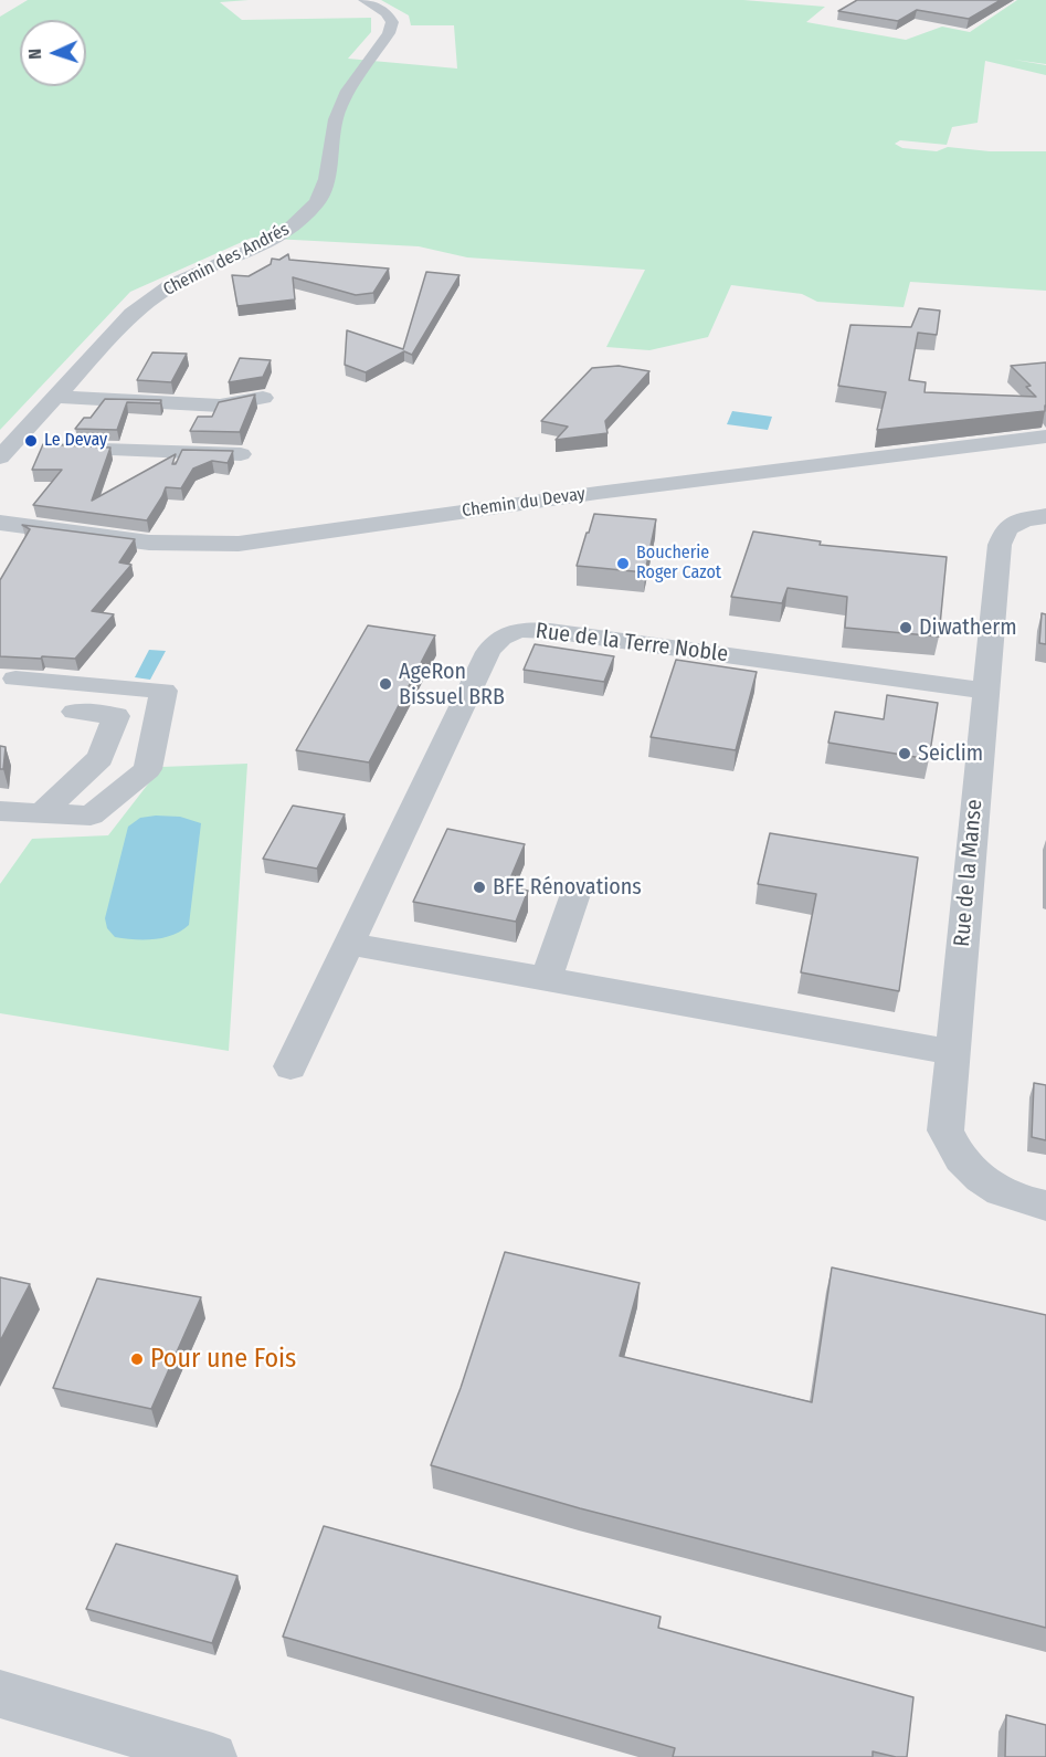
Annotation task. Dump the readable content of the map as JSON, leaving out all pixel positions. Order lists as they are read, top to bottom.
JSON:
{
  "streets": {
    "street": [
      "Chemin des Andrés",
      "Chemin du Devay",
      "Rue de la Terre Noble",
      "Rue de la Manse"
    ]
  },
  "crossings": [
    ["Rue de la Terre Noble", "Rue de la Manse"]
  ],
  "places": [
    "Le Devay",
    "Boucherie Roger Cazot",
    "Diwatherm",
    "AgeRon Bissuel BRB",
    "Seiclim",
    "BFE Rénovations",
    "Pour une Fois"
  ],
  "north": "left"
}
